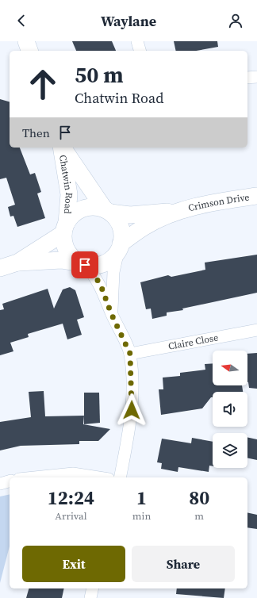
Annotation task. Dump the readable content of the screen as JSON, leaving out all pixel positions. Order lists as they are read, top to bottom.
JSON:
{
  "streets": {
    "street": ["Chatwin Road", "Crimson Drive", "Claire Close"]
  },
  "crossings": [
    ["Chatwin Road", "Crimson Drive"]
  ],
  "north": "left",
  "page": {
    "header": "Waylane",
    "turn": ["50 m", "Chatwin Road"],
    "then": "Then",
    "eta": [
      "12:24",
      "Arrival",
      "1",
      "min",
      "80",
      "m"
    ],
    "buttons": ["Exit", "Share"]
  }
}
